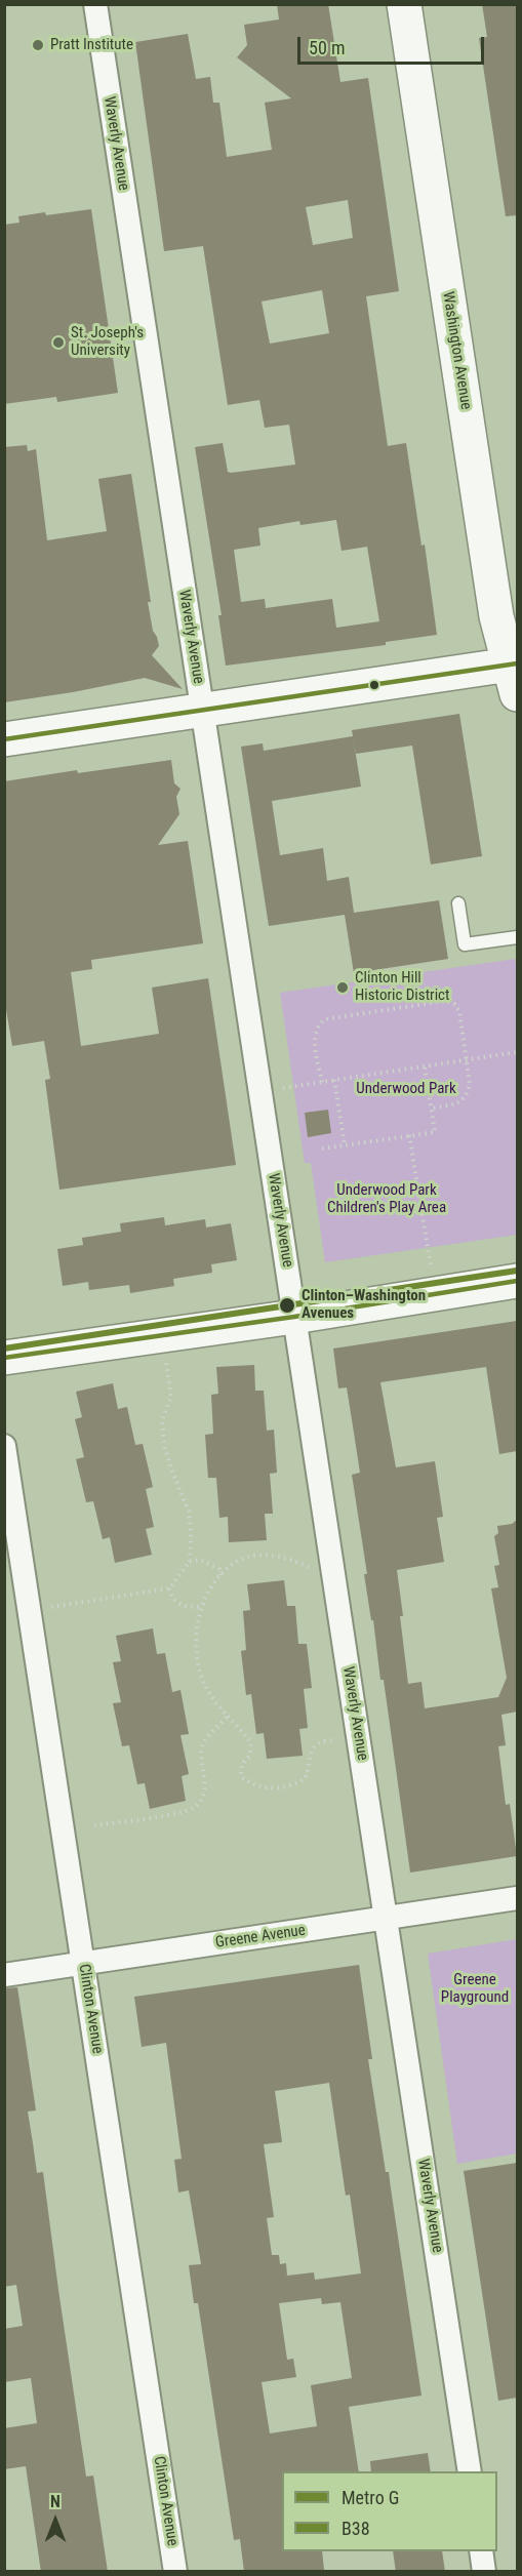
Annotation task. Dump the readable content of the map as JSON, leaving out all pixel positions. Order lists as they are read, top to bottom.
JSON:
{
  "streets": {
    "main road": ["Washington Avenue"],
    "street": ["Waverly Avenue", "Greene Avenue", "Clinton Avenue"]
  },
  "crossings": [
    ["Waverly Avenue", "Greene Avenue"],
    ["Greene Avenue", "Clinton Avenue"]
  ],
  "parks": ["Underwood Park", "Underwood Park Children's Play Area", "Greene Playground"],
  "places": [
    "Pratt Institute",
    "St. Joseph's University",
    "Clinton Hill Historic District",
    "Clinton–Washington Avenues"
  ],
  "lines": ["transit line B38", "metro line G"],
  "legend": ["Metro G", "B38"],
  "scale_bar": "50 m",
  "north": "top"
}
